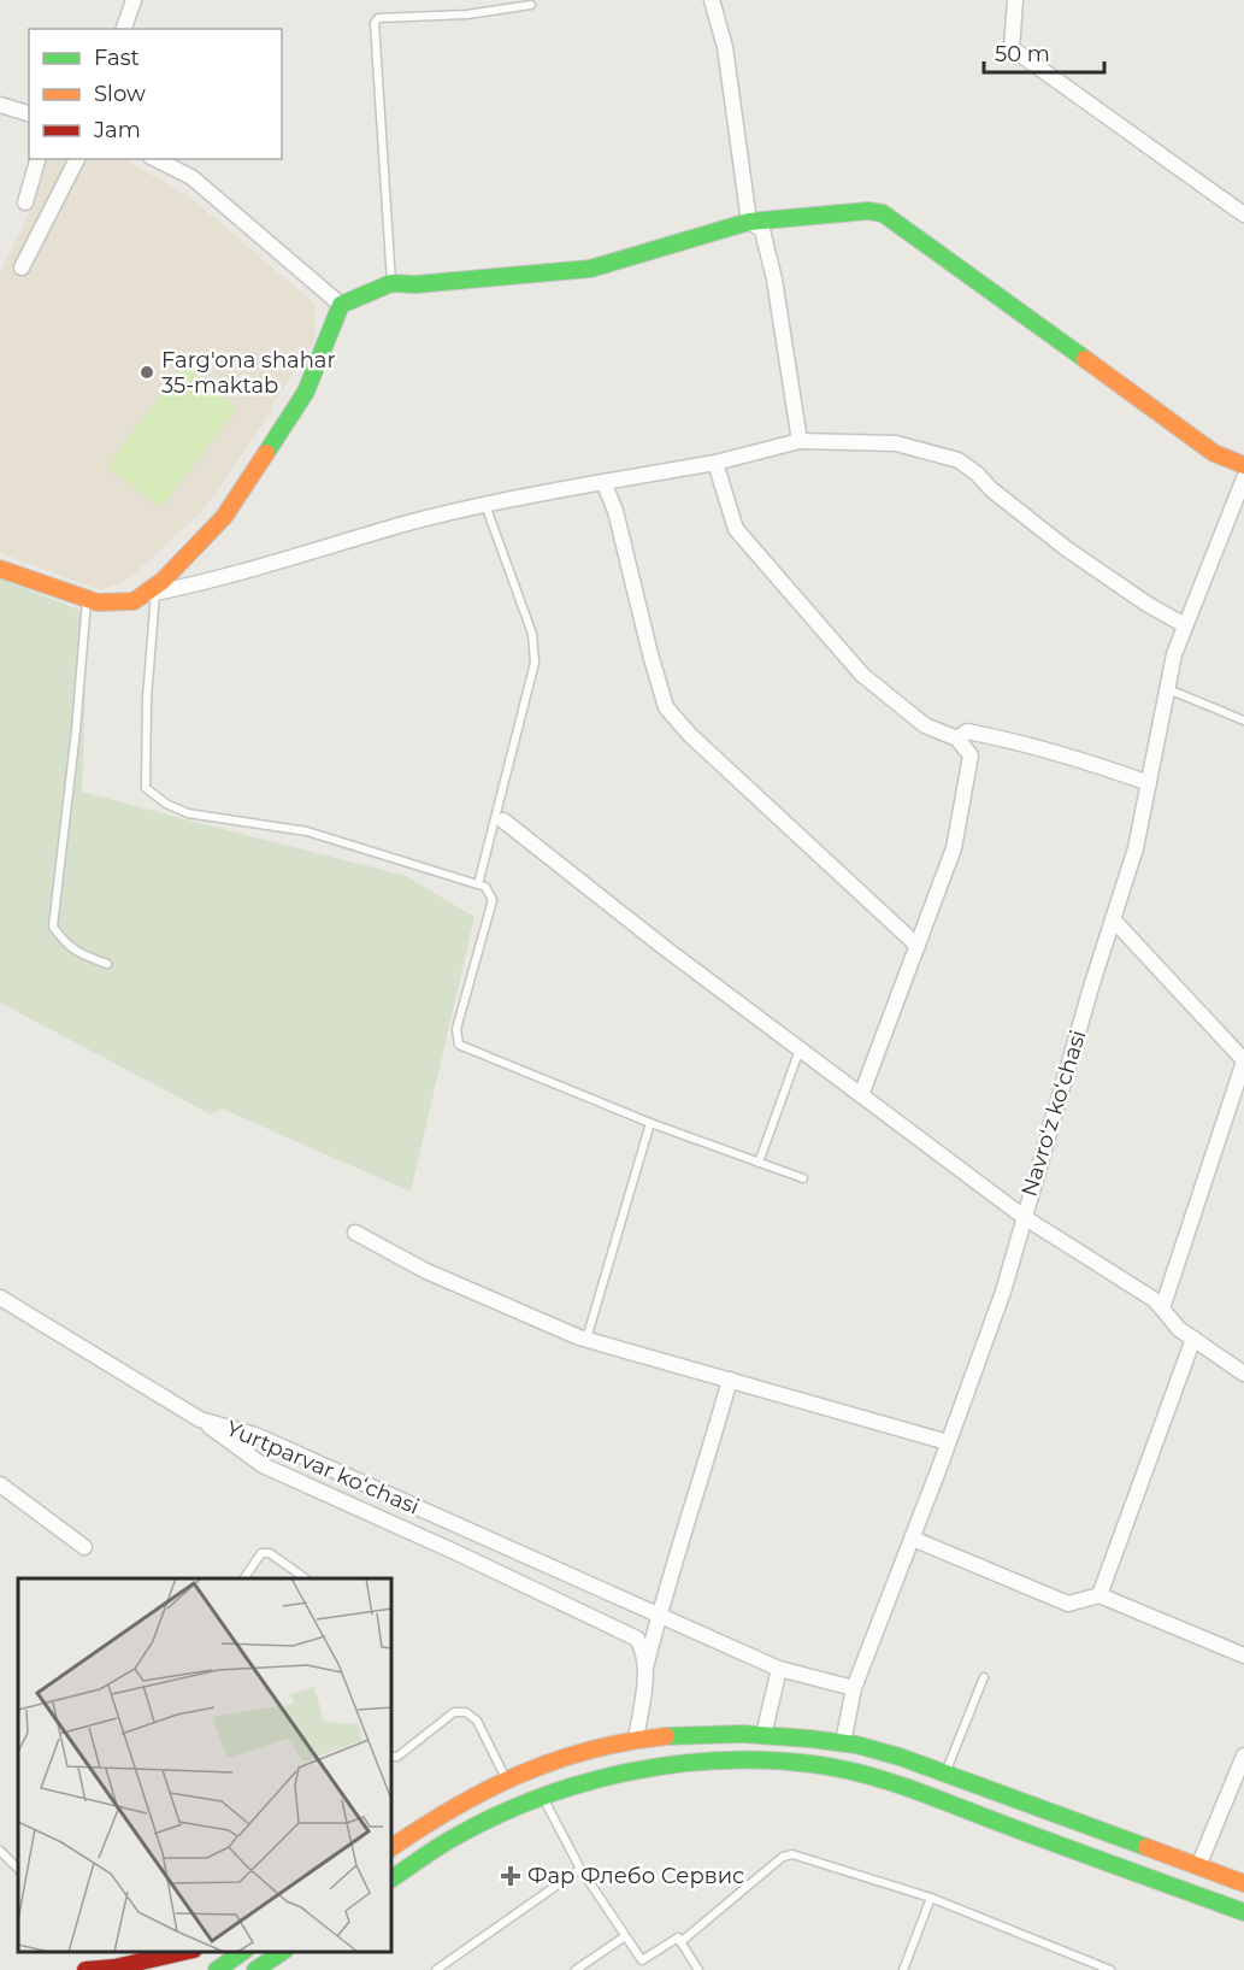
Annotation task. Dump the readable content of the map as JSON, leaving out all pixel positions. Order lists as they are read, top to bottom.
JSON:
{
  "streets": {
    "street": ["Navroʻz koʻchasi", "Yurtparvar koʻchasi"]
  },
  "crossings": [
    ["Navroʻz koʻchasi", "Yurtparvar koʻchasi"]
  ],
  "places": {
    "other": ["Farg'ona shahar 35-maktab"],
    "health": ["Фар Флебо Сервис"]
  },
  "legend": ["Fast", "Slow", "Jam"],
  "scale_bar": "50 m"
}
